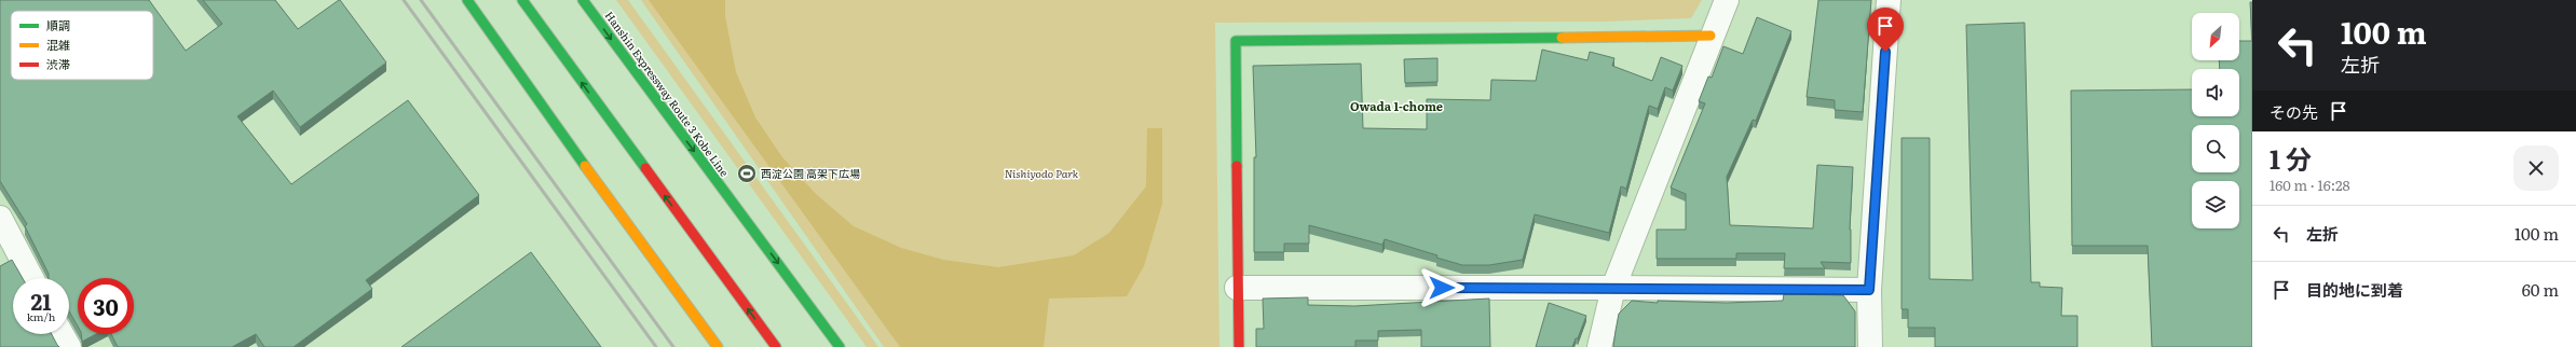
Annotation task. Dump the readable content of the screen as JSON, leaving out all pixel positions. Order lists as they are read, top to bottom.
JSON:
{
  "streets": {
    "main road": ["Hanshin Expressway Route 3 Kobe Line"]
  },
  "districts": ["Owada 1-chome"],
  "parks": ["Nishiyodo Park"],
  "places": {
    "sports": ["西淀公園 高架下広場"]
  },
  "legend": ["順調", "混雑", "渋滞"],
  "north": "bottom left",
  "page": {
    "turn": ["100 m", "左折"],
    "then": "その先",
    "heading": ["1 分", "160 m · 16:28"],
    "list": [
      {
        "name": "左折",
        "value": "100 m"
      },
      {
        "name": "目的地に到着",
        "value": "60 m"
      }
    ],
    "speed": "21 km/h",
    "limit": "30"
  }
}
